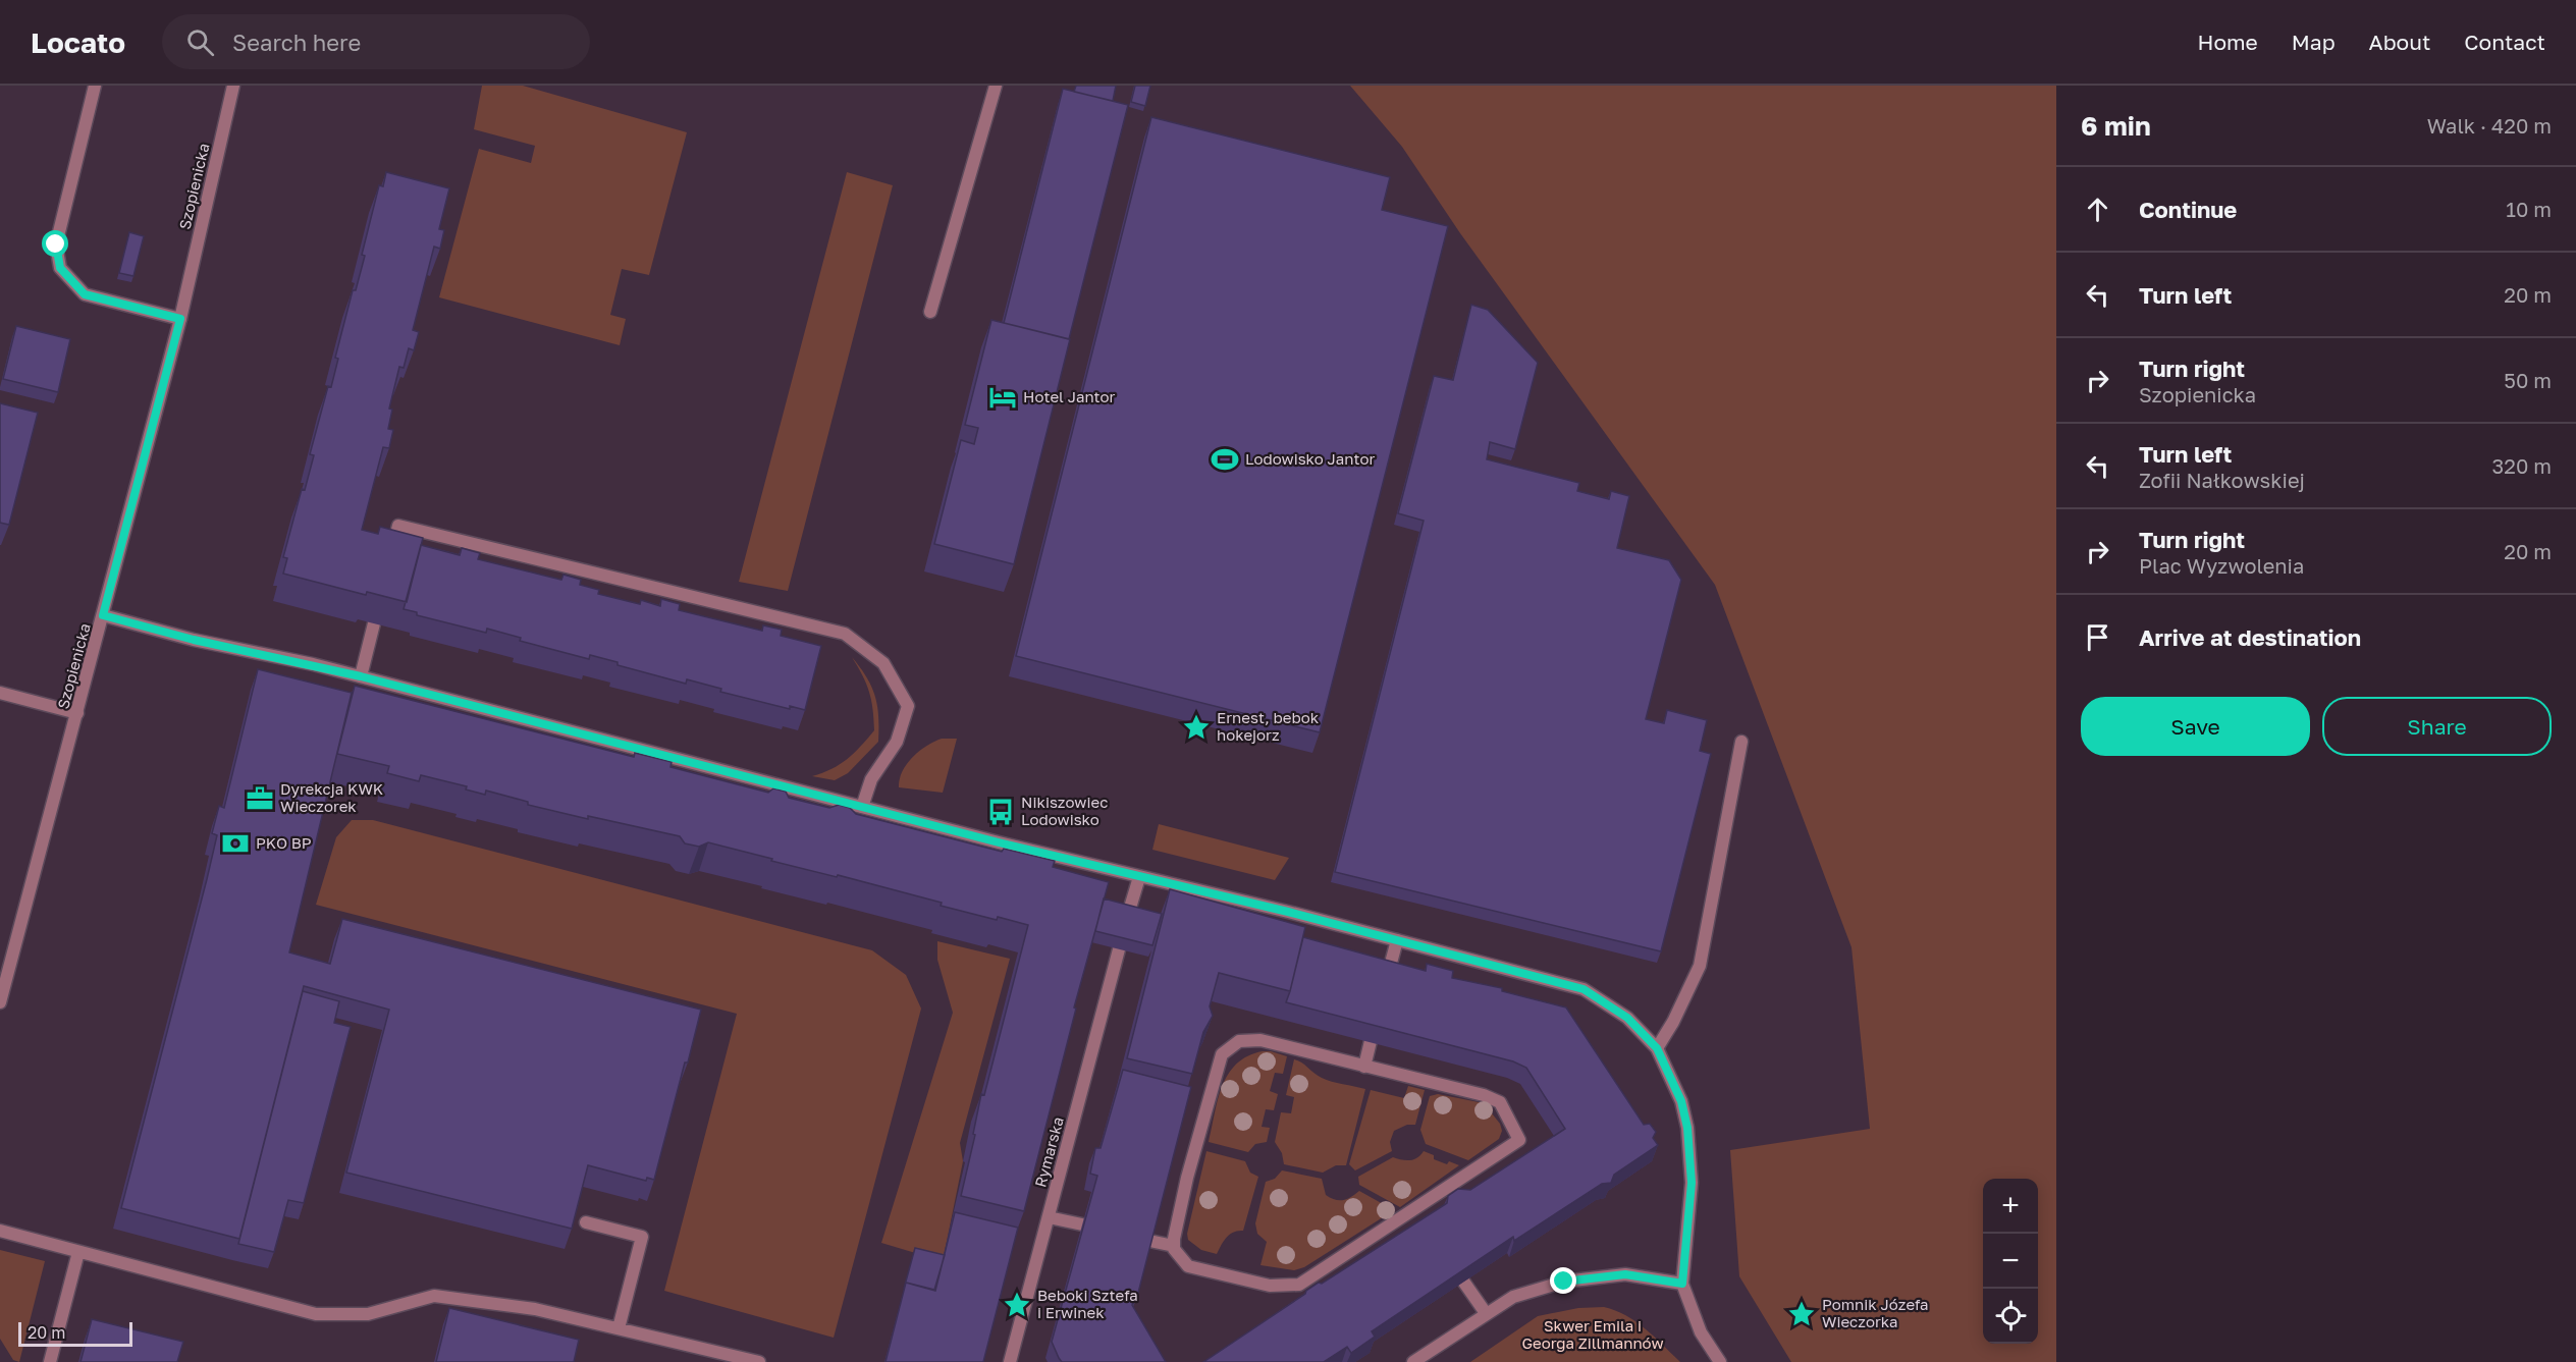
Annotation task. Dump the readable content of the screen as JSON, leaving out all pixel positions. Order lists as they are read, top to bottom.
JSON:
{
  "streets": {
    "street": ["Szopienicka", "Rymarska"]
  },
  "parks": ["Skwer Emila i Georga Zillmannów"],
  "places": {
    "hotel": ["Hotel Jantor"],
    "sports": ["Lodowisko Jantor"],
    "place": ["Ernest, bebok hokejorz", "Beboki Sztefa i Erwinek", "Pomnik Józefa Wieczorka"],
    "office": ["Dyrekcja KWK Wieczorek"],
    "bus stop": ["Nikiszowiec Lodowisko"],
    "bank": ["PKO BP"]
  },
  "scale_bar": "20 m",
  "page": {
    "header": "Locato",
    "search": "Search here",
    "nav": [
      "Home",
      "Map",
      "About",
      "Contact"
    ],
    "heading": ["6 min", "Walk · 420 m"],
    "list": [
      ["Continue", "10 m"],
      ["Turn left", "20 m"],
      ["Turn right", "Szopienicka", "50 m"],
      ["Turn left", "Zofii Nałkowskiej", "320 m"],
      ["Turn right", "Plac Wyzwolenia", "20 m"],
      "Arrive at destination"
    ],
    "buttons": ["Save", "Share"],
    "map_buttons": ["+", "−"],
    "scale": "20 m"
  }
}
